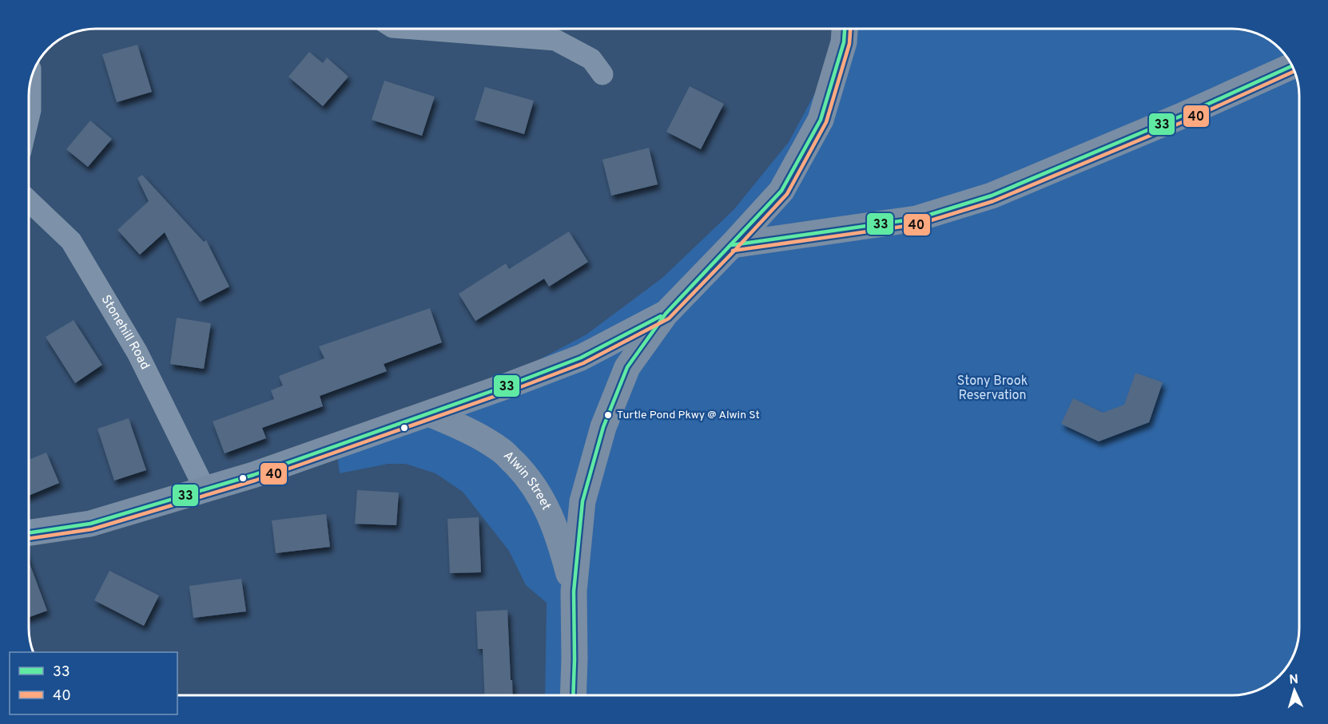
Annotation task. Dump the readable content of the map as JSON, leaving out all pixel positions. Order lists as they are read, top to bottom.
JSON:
{
  "streets": {
    "street": ["Stonehill Road", "Alwin Street"]
  },
  "parks": ["Stony Brook Reservation"],
  "places": ["Turtle Pond Pkwy @ Alwin St"],
  "lines": ["transit line 33", "transit line 40"],
  "legend": ["33", "40"],
  "north": "top"
}
